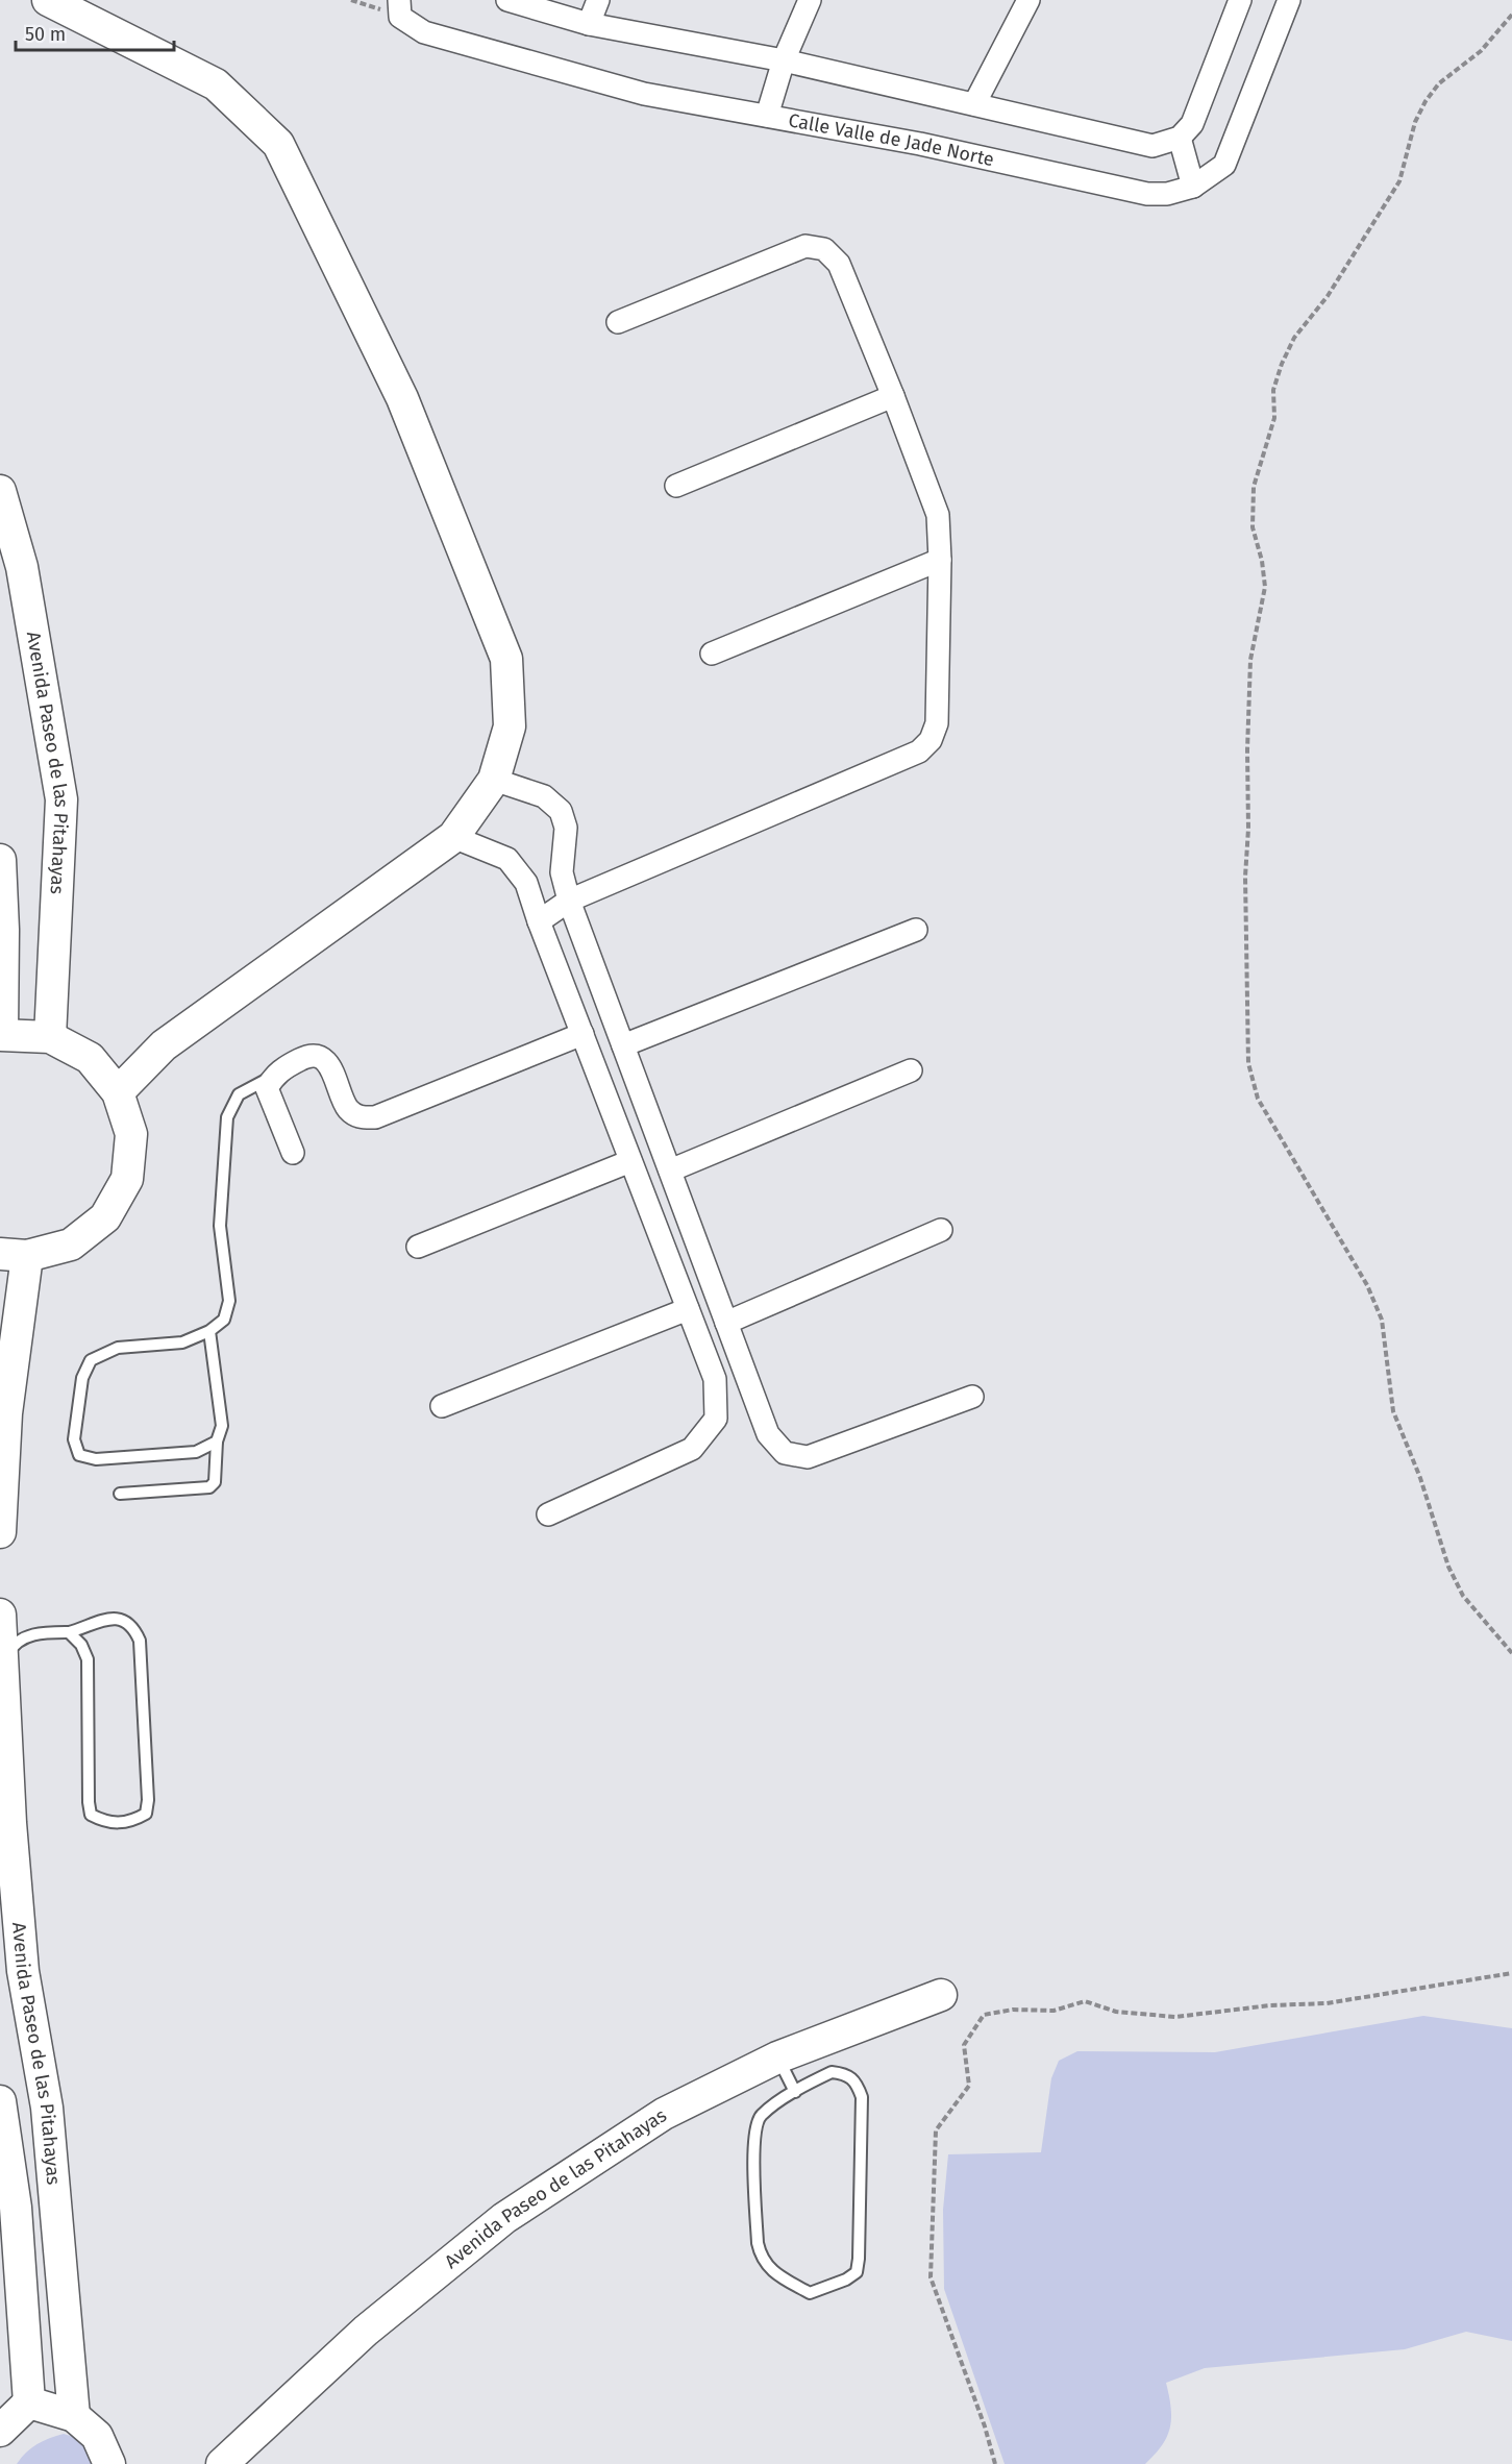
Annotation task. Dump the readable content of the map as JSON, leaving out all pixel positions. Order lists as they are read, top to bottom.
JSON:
{
  "streets": {
    "street": ["Calle Valle de Jade Norte", "Avenida Paseo de las Pitahayas"]
  },
  "scale_bar": "50 m"
}
